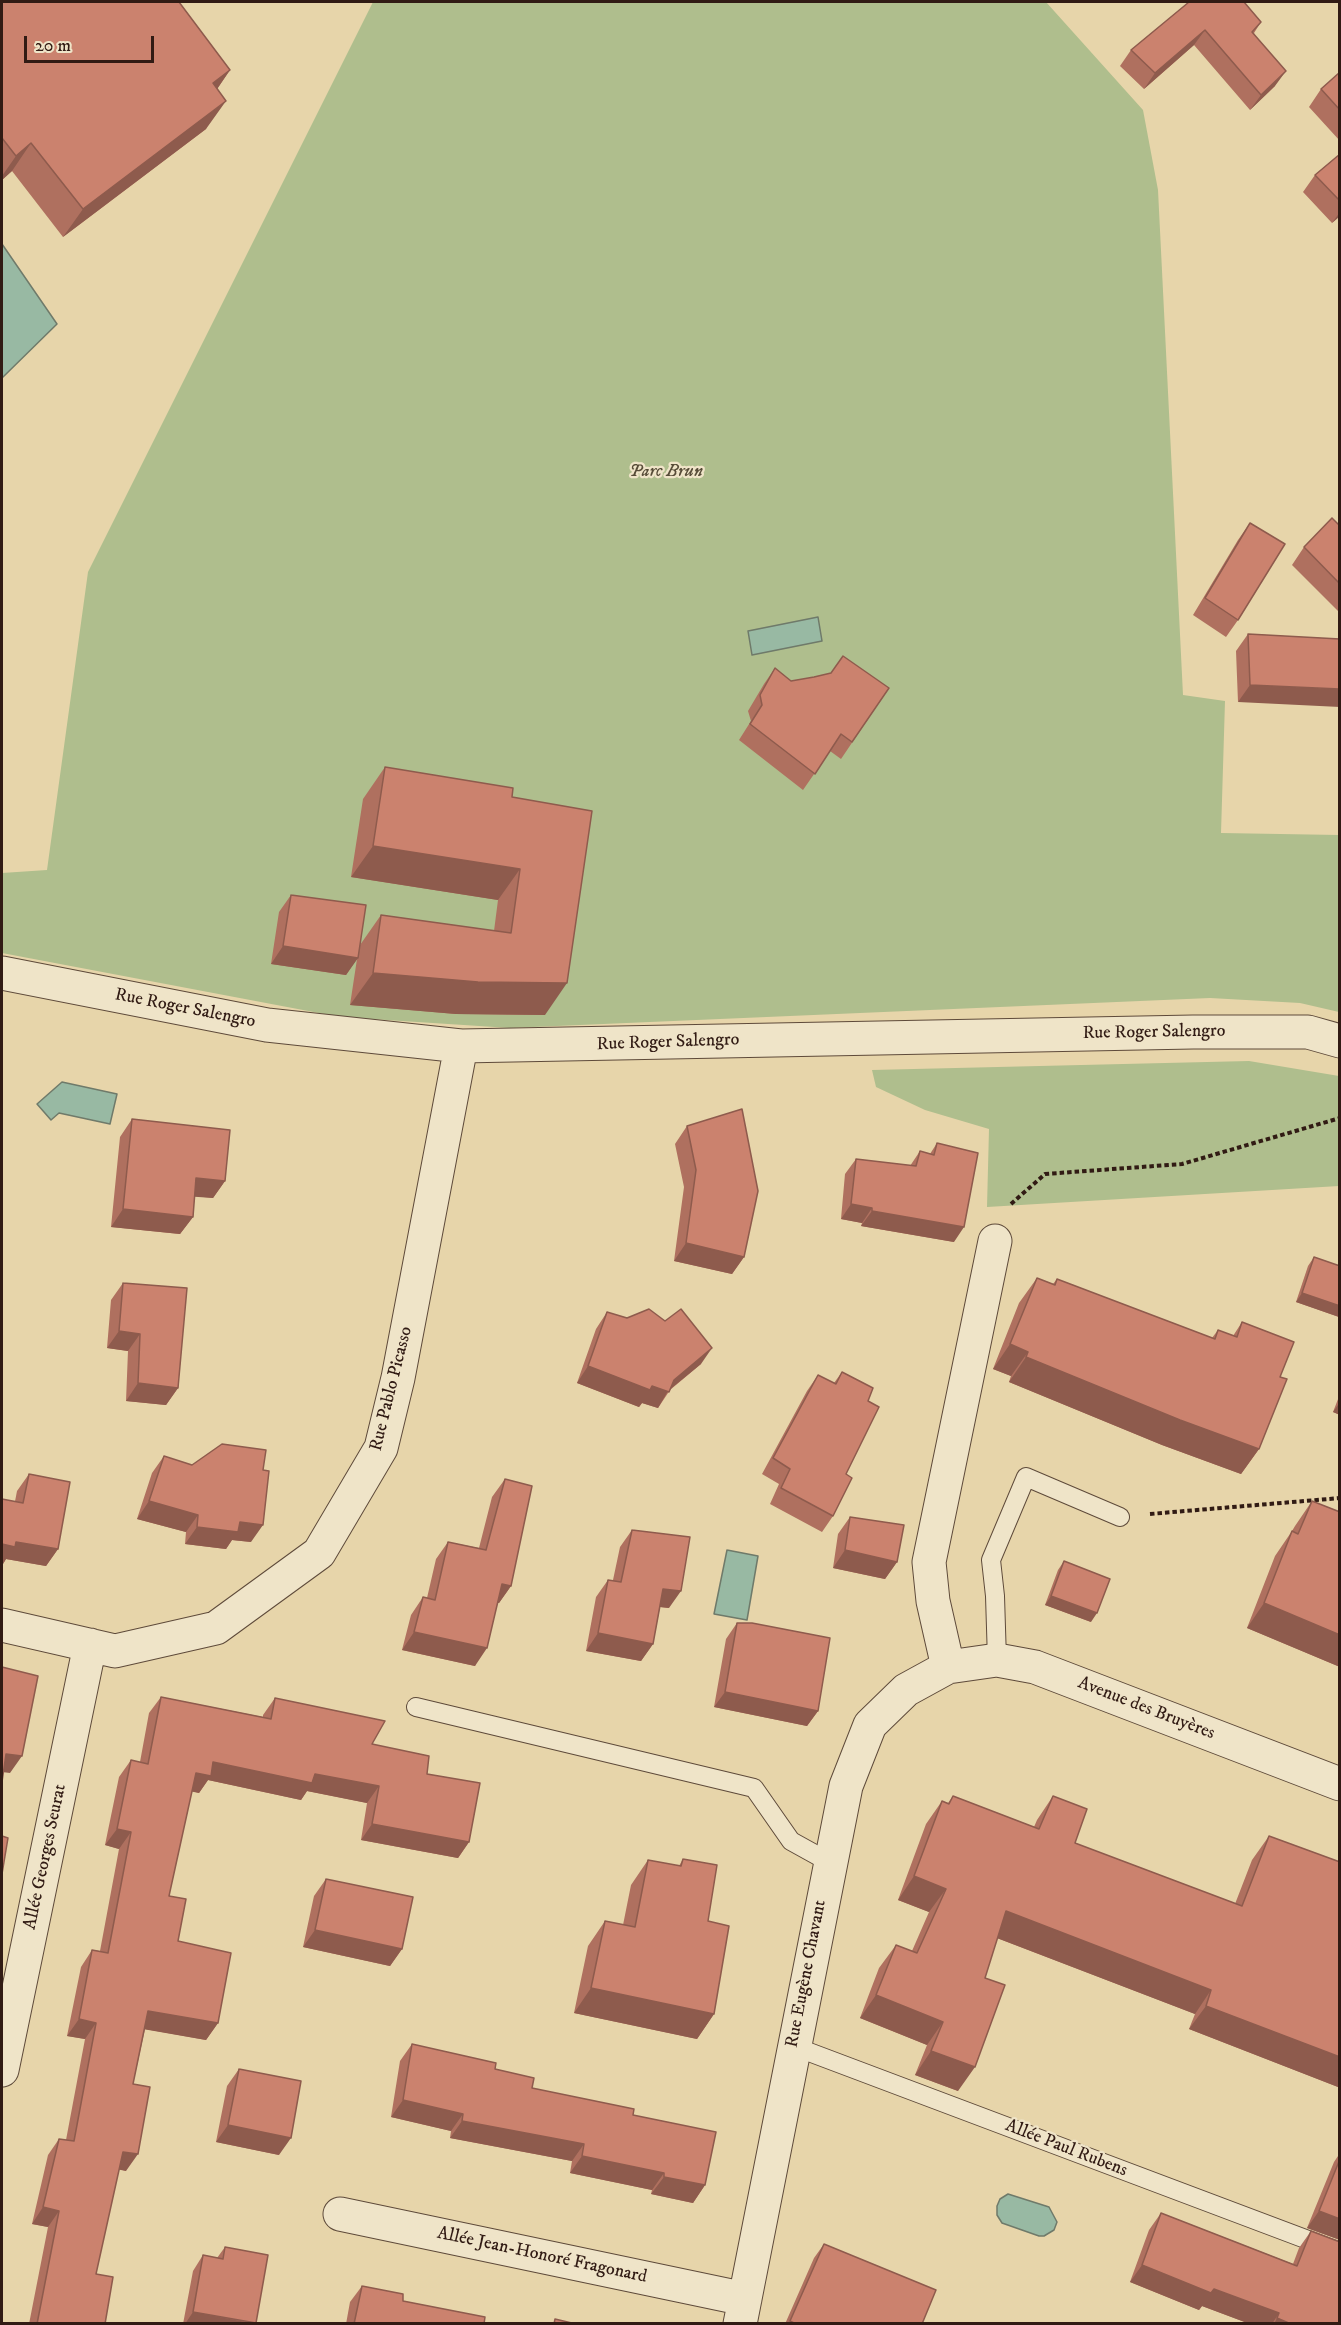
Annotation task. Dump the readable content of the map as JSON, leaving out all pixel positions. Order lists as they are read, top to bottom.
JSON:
{
  "streets": {
    "street": [
      "Rue Roger Salengro",
      "Rue Pablo Picasso",
      "Avenue des Bruyères",
      "Allée Georges Seurat",
      "Rue Eugène Chavant",
      "Allée Jean-Honoré Fragonard"
    ],
    "lane": ["Allée Paul Rubens"]
  },
  "crossings": [
    ["Rue Roger Salengro", "Rue Pablo Picasso"],
    ["Rue Pablo Picasso", "Allée Georges Seurat"],
    ["Avenue des Bruyères", "Rue Eugène Chavant"],
    ["Rue Eugène Chavant", "Allée Paul Rubens"],
    ["Rue Eugène Chavant", "Allée Jean-Honoré Fragonard"]
  ],
  "parks": ["Parc Brun"],
  "scale_bar": "20 m"
}
